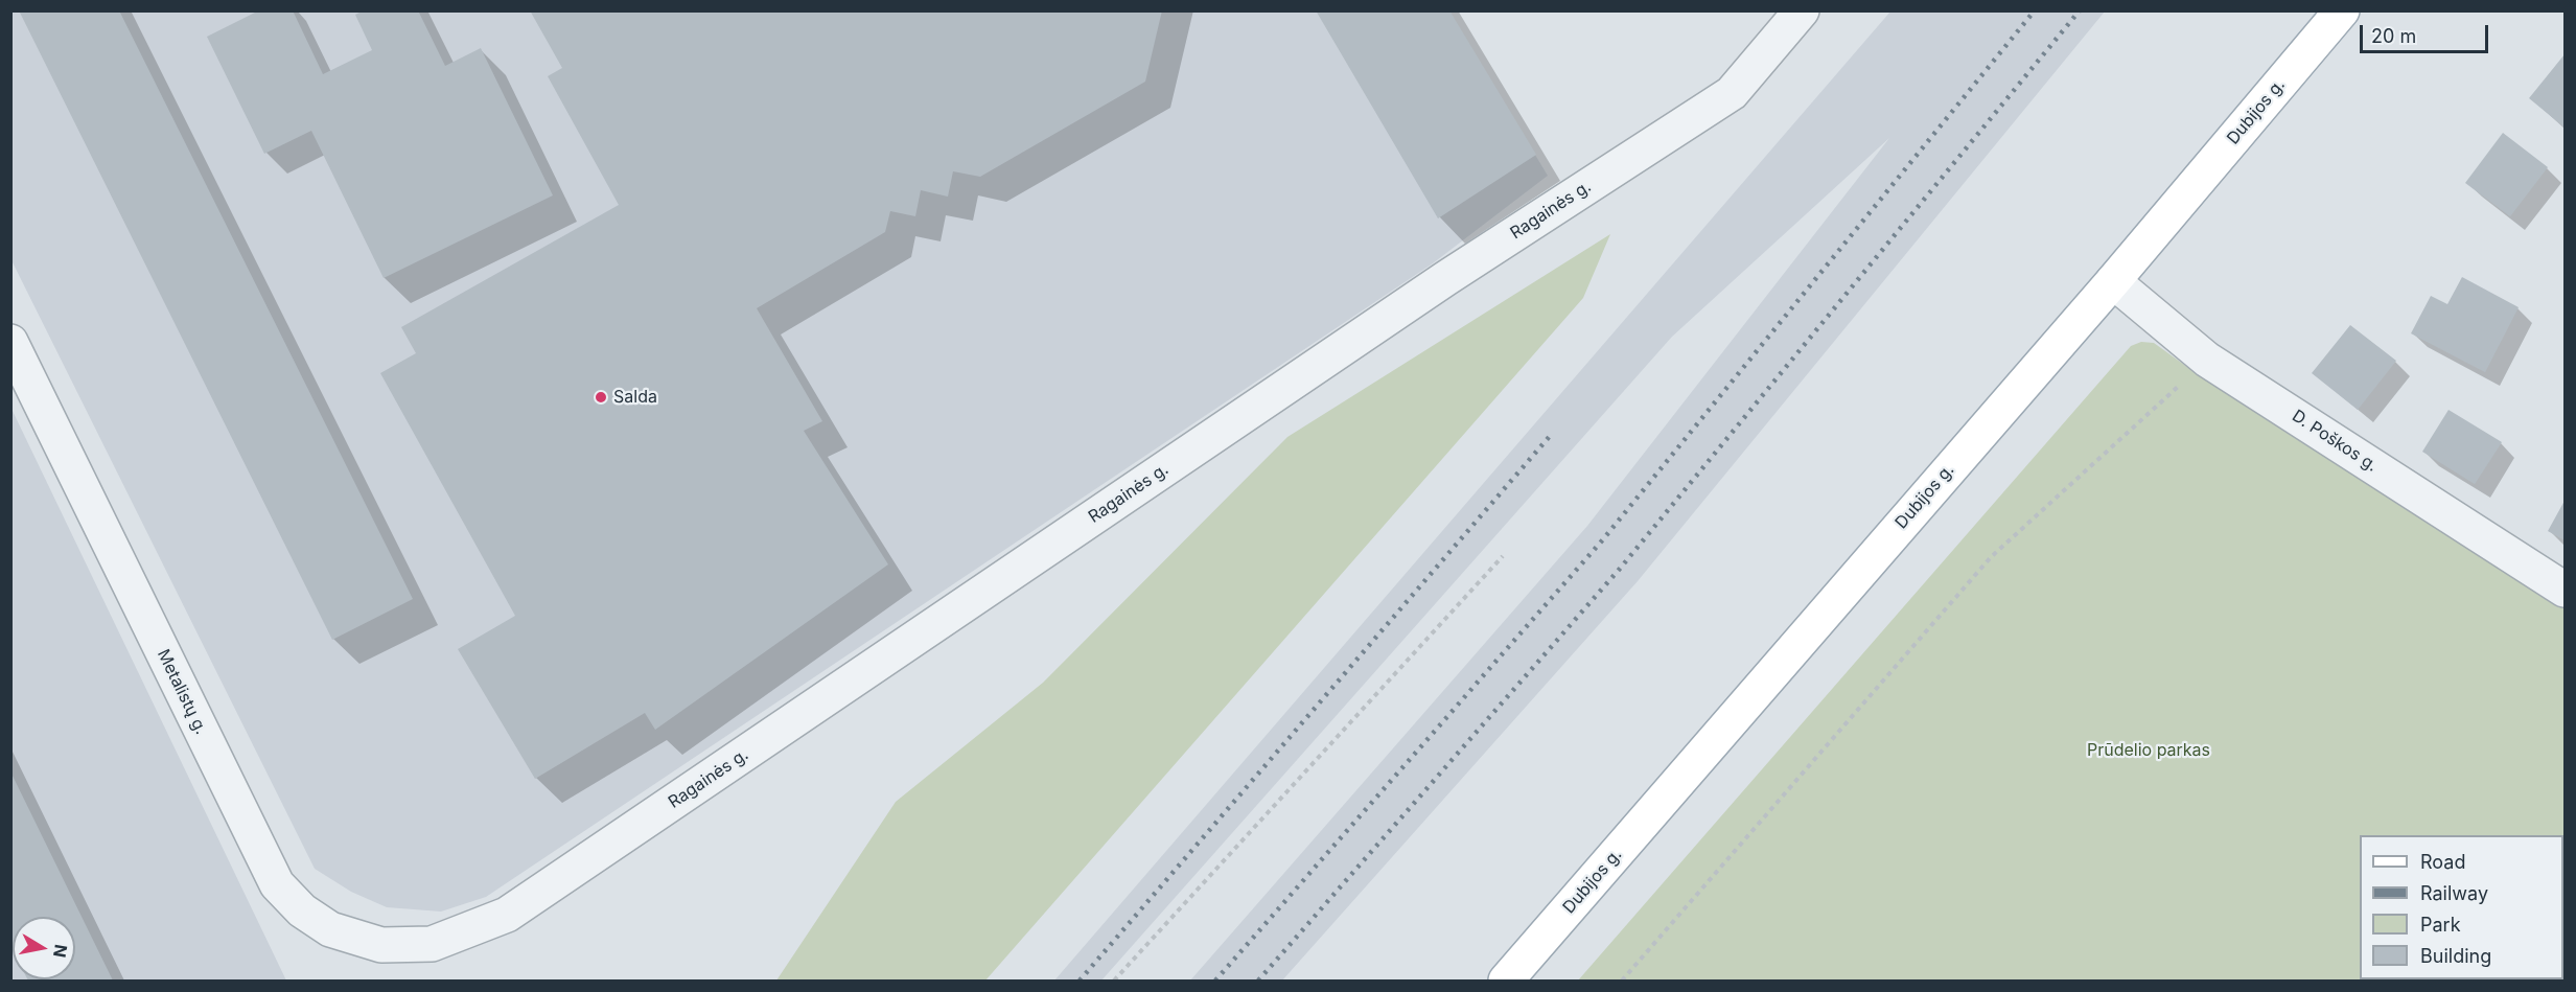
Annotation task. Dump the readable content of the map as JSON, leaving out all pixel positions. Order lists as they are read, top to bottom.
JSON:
{
  "streets": {
    "main road": ["Dubijos g."],
    "street": ["Ragainės g.", "D. Poškos g.", "Metalistų g."]
  },
  "crossings": [
    ["Dubijos g.", "D. Poškos g."],
    ["Ragainės g.", "Metalistų g."]
  ],
  "parks": ["Prūdelio parkas"],
  "places": ["Salda"],
  "legend": [
    "Road",
    "Railway",
    "Park",
    "Building"
  ],
  "scale_bar": "20 m",
  "north": "right"
}
